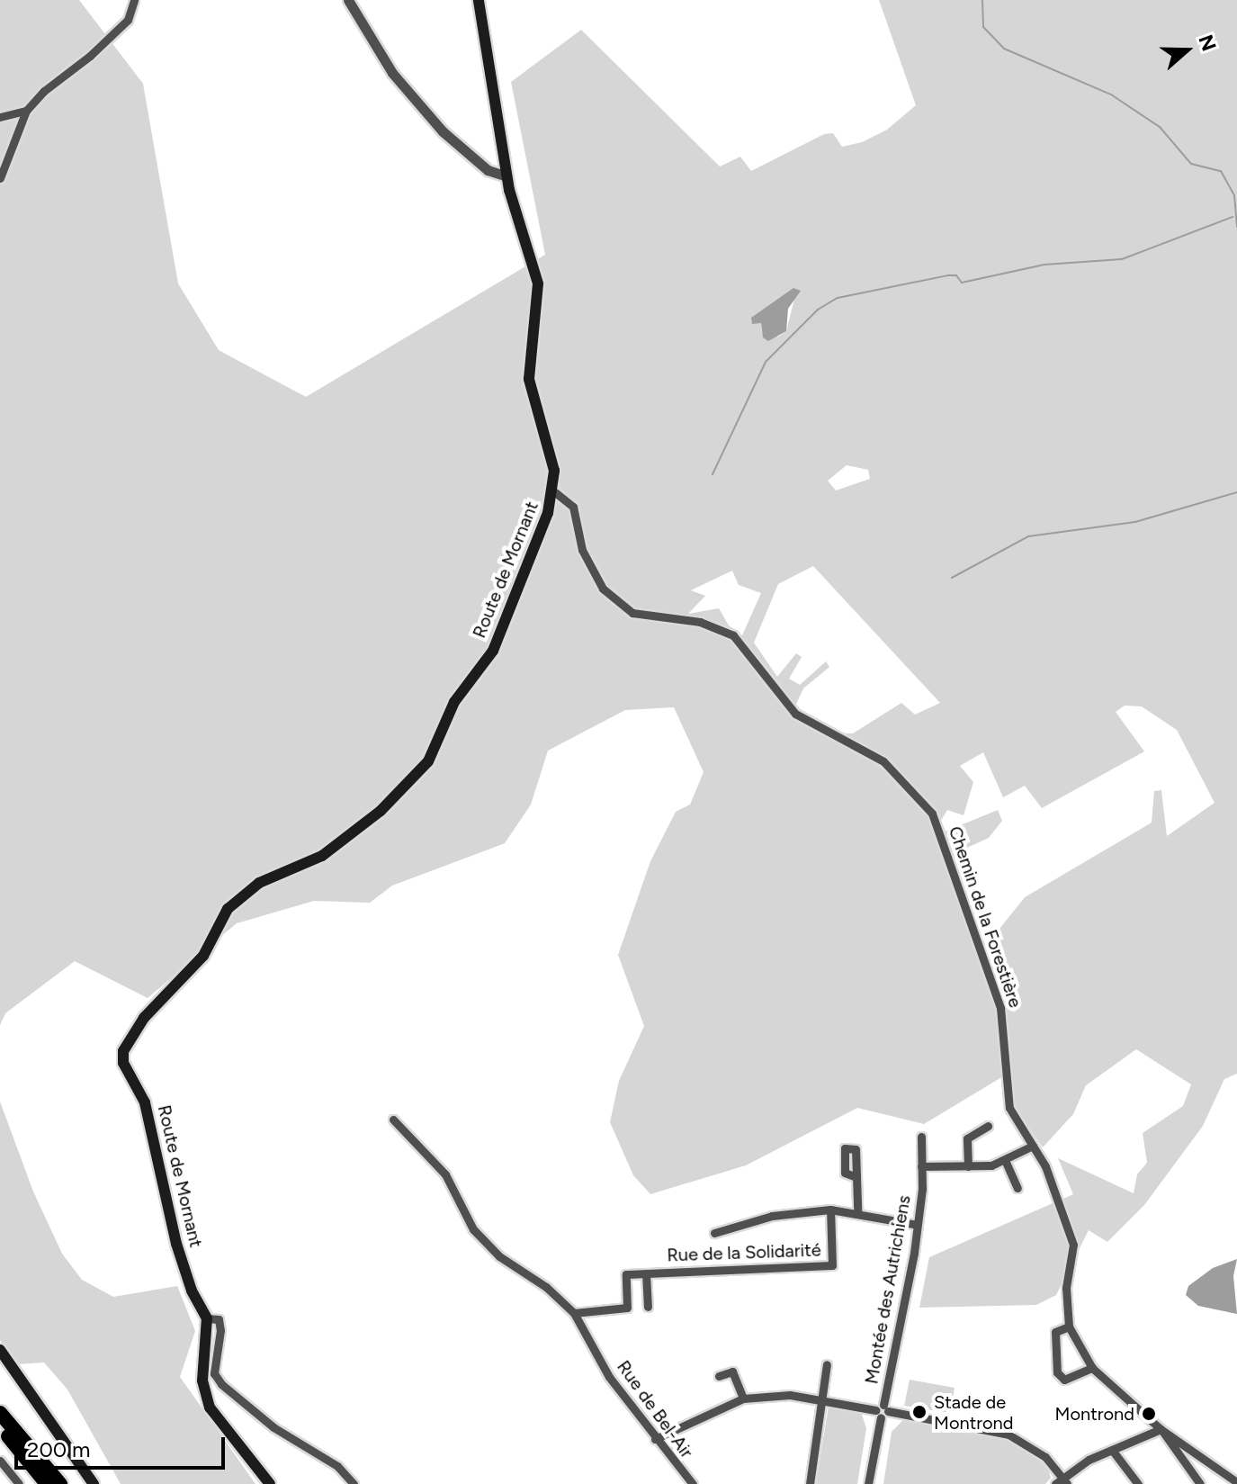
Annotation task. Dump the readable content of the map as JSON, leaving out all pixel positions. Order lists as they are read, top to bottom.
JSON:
{
  "streets": {
    "main road": ["Route de Mornant"],
    "street": [
      "Chemin de la Forestière",
      "Rue de la Solidarité",
      "Montée des Autrichiens",
      "Rue de Bel-Air"
    ]
  },
  "crossings": [
    ["Route de Mornant", "Chemin de la Forestière"]
  ],
  "places": ["Stade de Montrond", "Montrond"],
  "scale_bar": "200 m",
  "north": "right"
}
